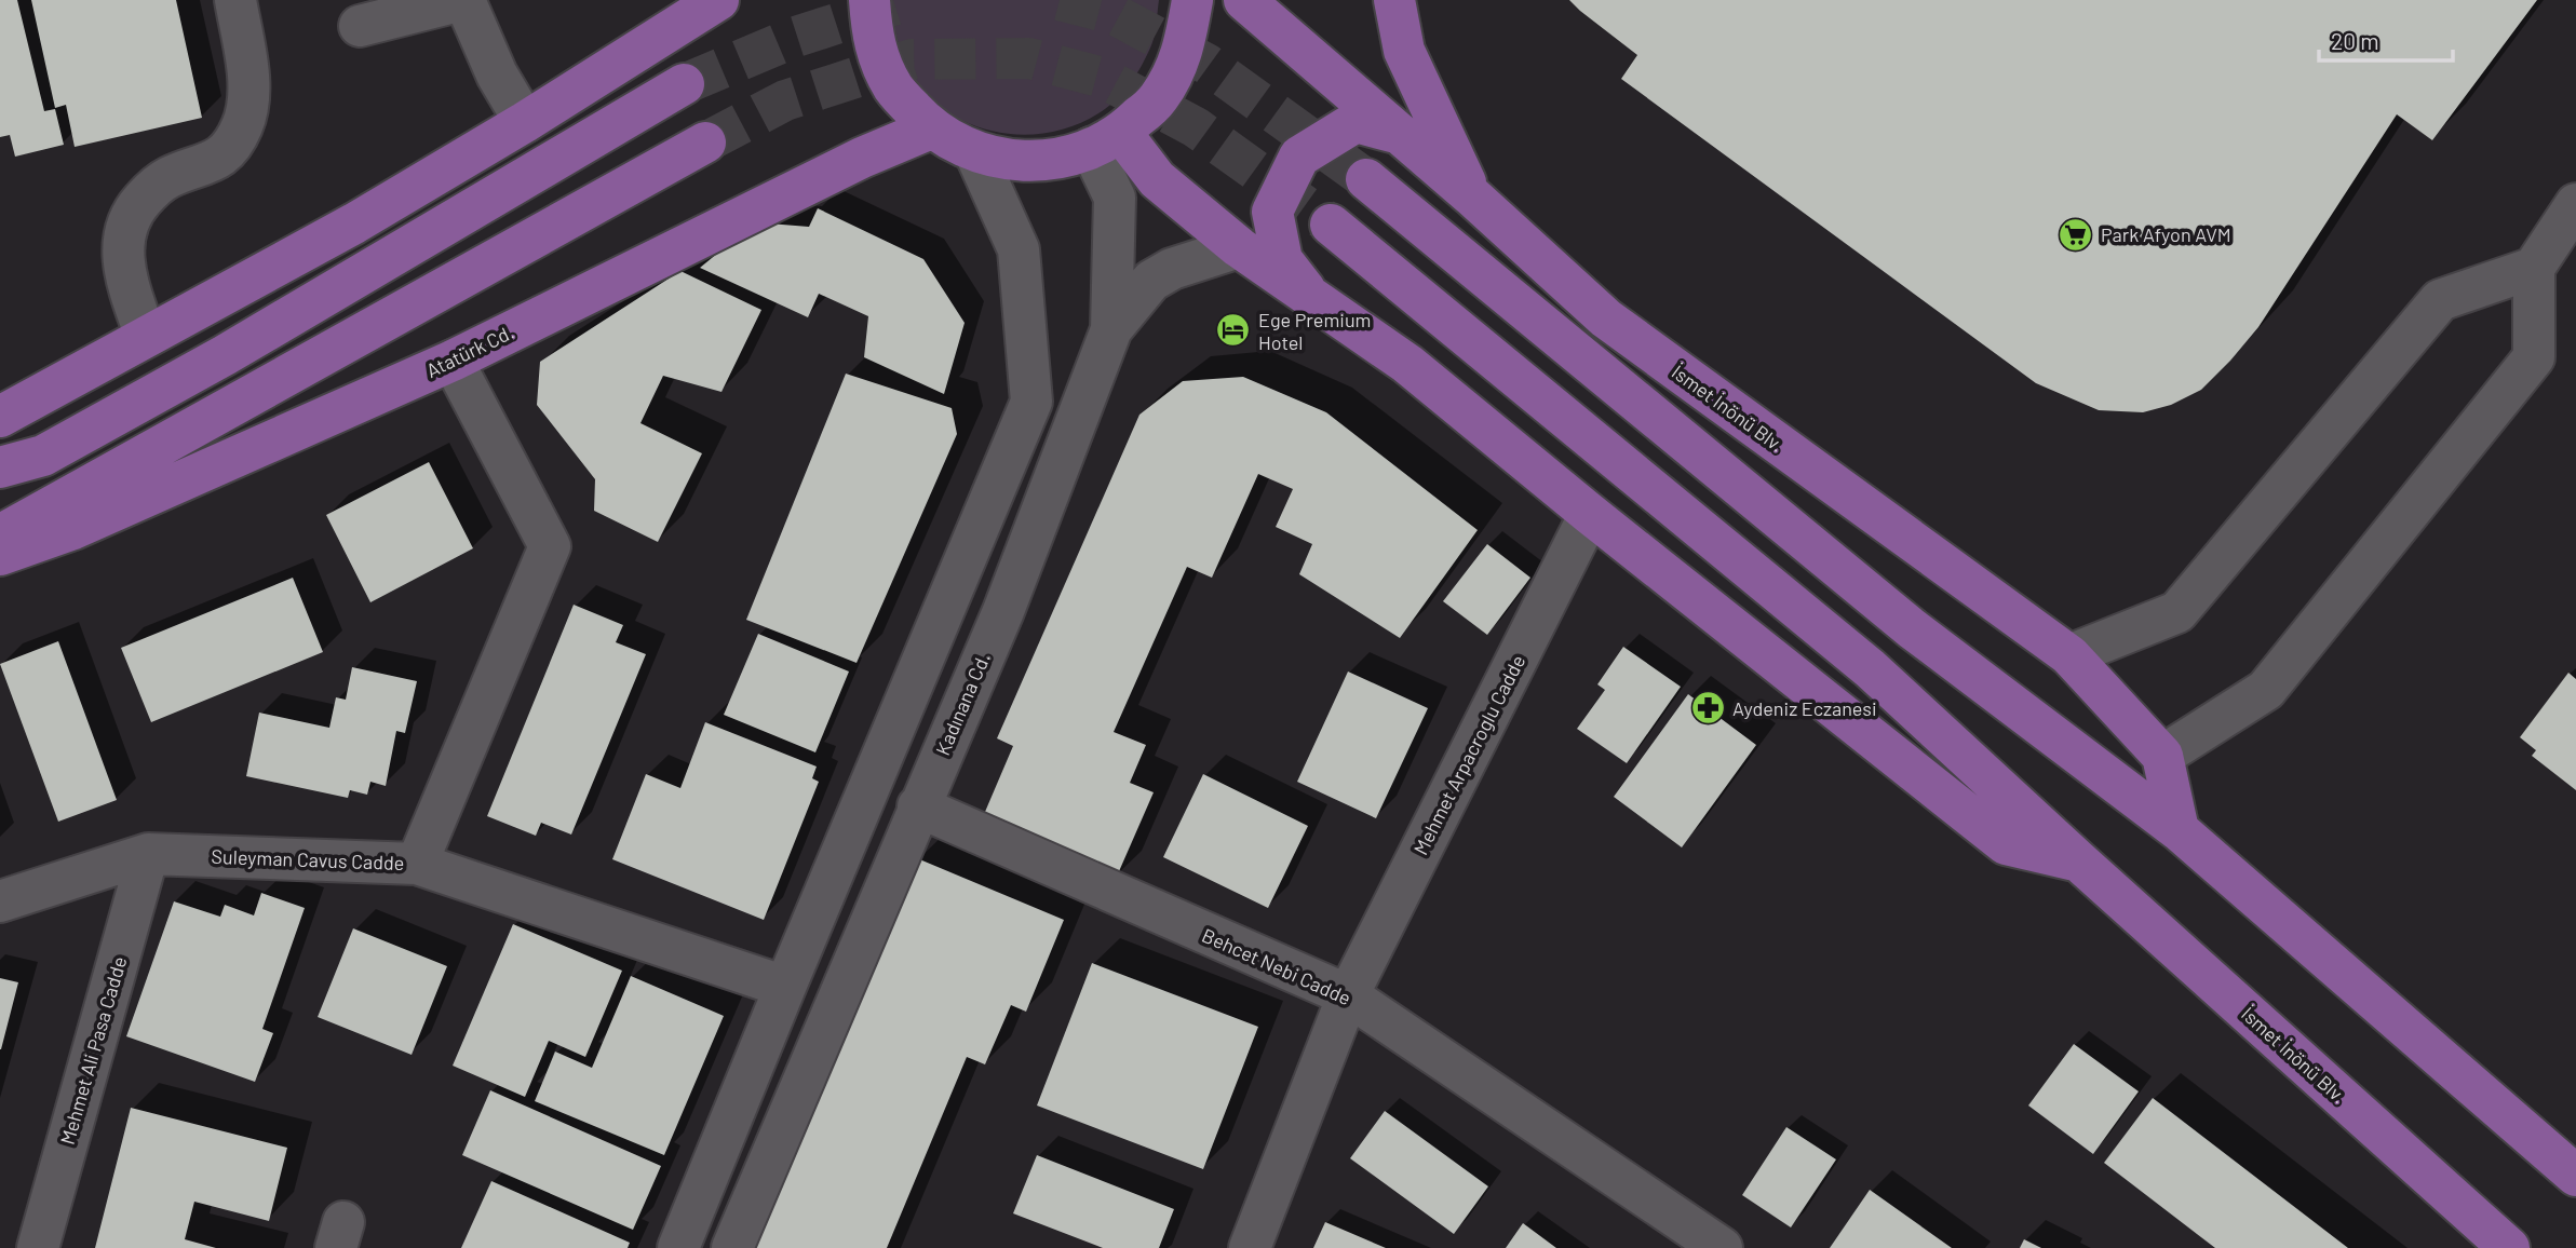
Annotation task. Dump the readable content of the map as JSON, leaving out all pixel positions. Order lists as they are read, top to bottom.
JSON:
{
  "streets": {
    "main road": ["Atatürk Cd.", "İsmet İnönü Blv."],
    "street": [
      "Kadınana Cd.",
      "Mehmet Arpacroglu Cadde",
      "Suleyman Cavus Cadde",
      "Behcet Nebi Cadde",
      "Mehmet Ali Pasa Cadde"
    ]
  },
  "crossings": [
    ["İsmet İnönü Blv.", "Kadınana Cd."],
    ["İsmet İnönü Blv.", "Mehmet Arpacroglu Cadde"],
    ["Kadınana Cd.", "Behcet Nebi Cadde"],
    ["Mehmet Arpacroglu Cadde", "Behcet Nebi Cadde"],
    ["Suleyman Cavus Cadde", "Mehmet Ali Pasa Cadde"]
  ],
  "places": {
    "supermarket": ["Park Afyon AVM"],
    "hotel": ["Ege Premium Hotel"],
    "pharmacy": ["Aydeniz Eczanesi"]
  },
  "scale_bar": "20 m"
}
